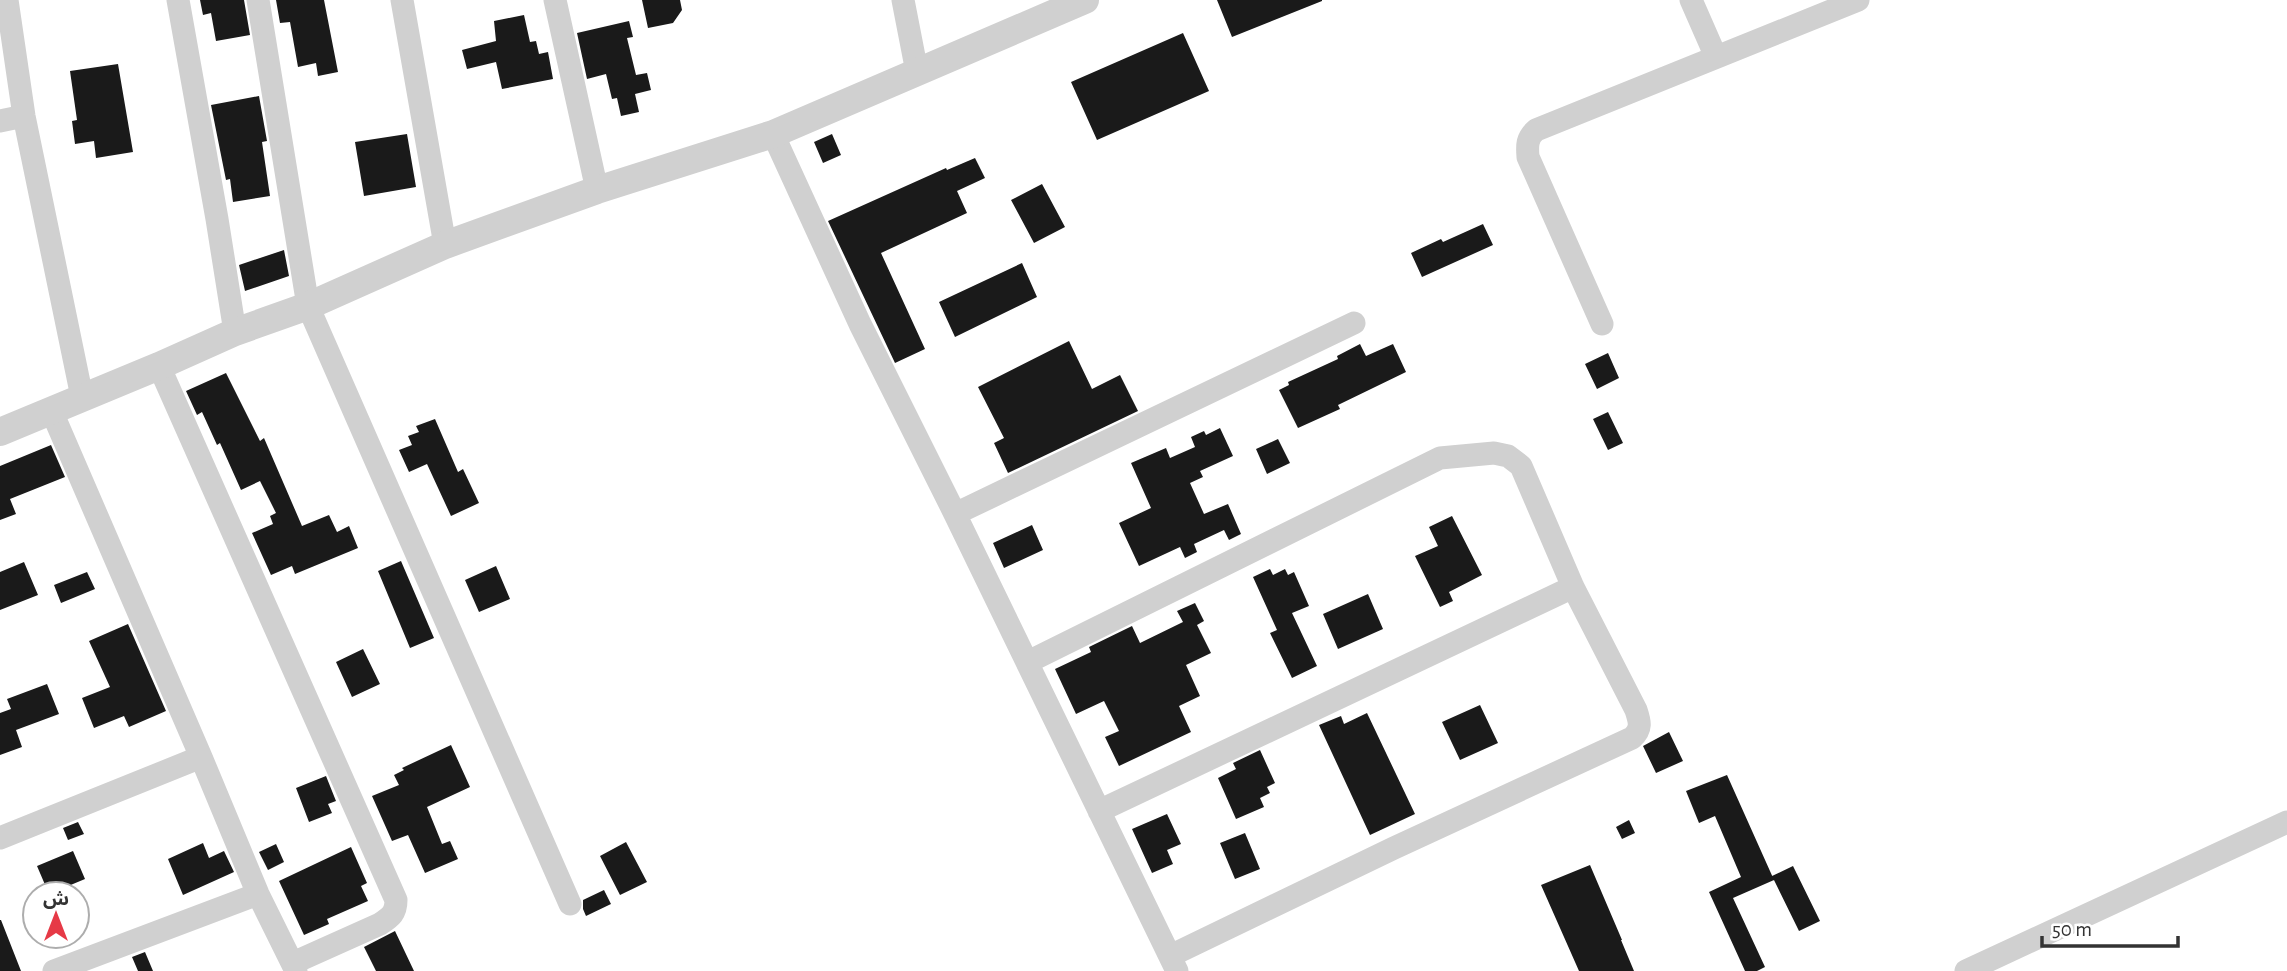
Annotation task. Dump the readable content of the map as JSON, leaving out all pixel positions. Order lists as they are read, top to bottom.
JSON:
{
  "scale_bar": "50 m",
  "north": "top"
}
